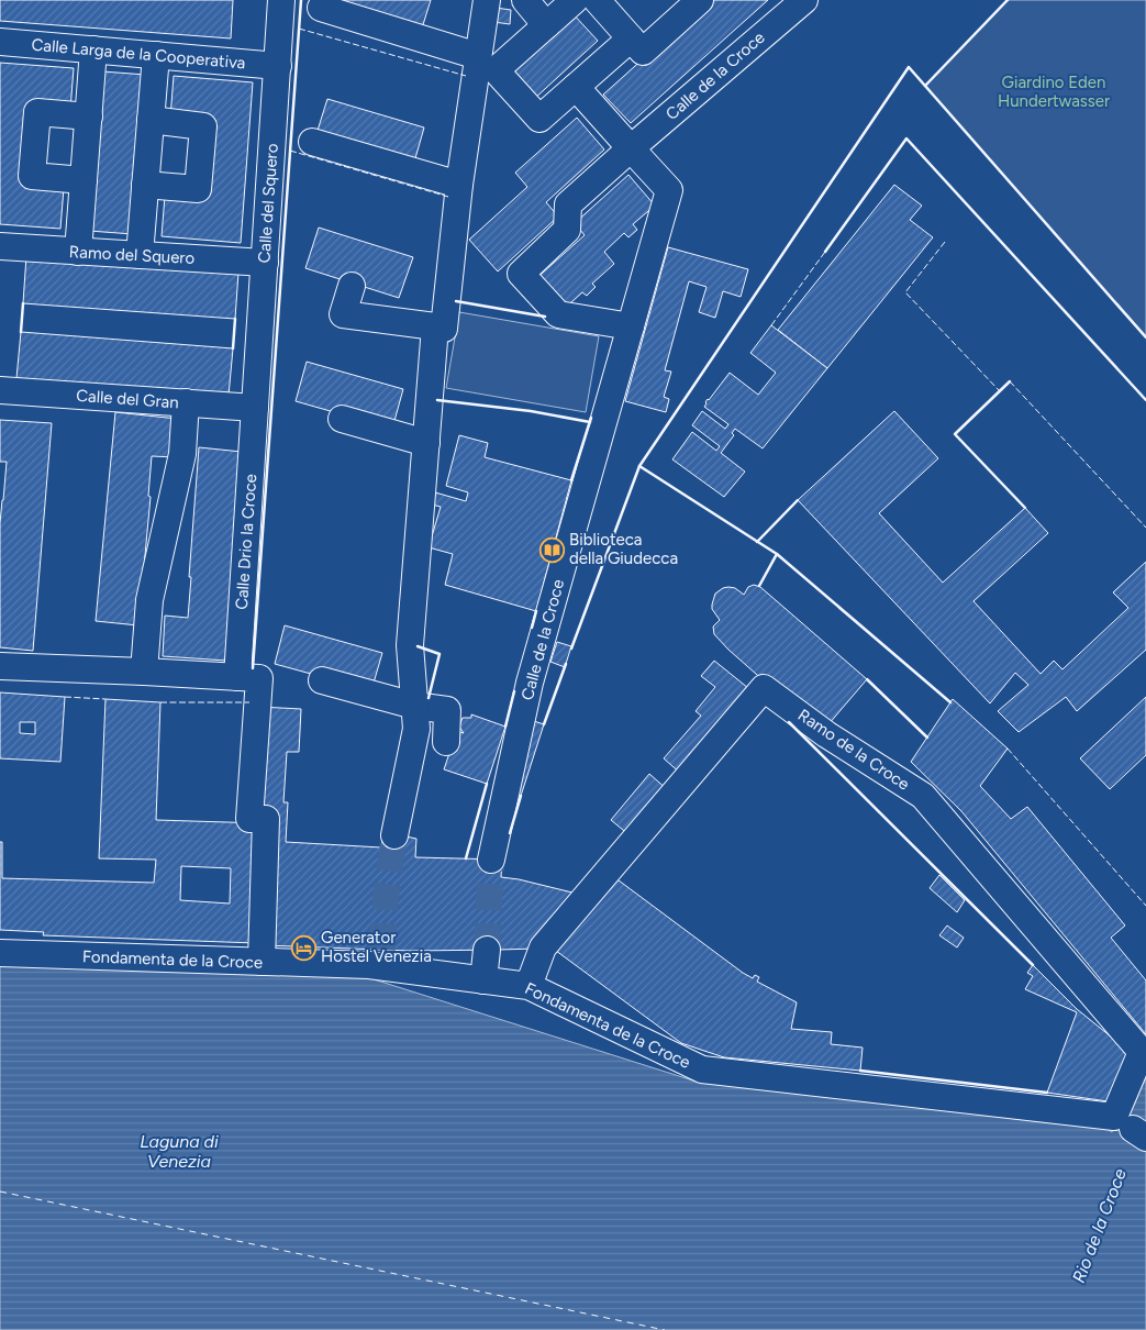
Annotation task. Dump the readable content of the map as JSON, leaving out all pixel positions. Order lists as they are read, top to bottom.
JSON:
{
  "streets": {
    "street": [
      "Calle Larga de la Cooperativa",
      "Calle de la Croce",
      "Calle del Squero",
      "Ramo del Squero",
      "Calle del Gran",
      "Calle Drio la Croce",
      "Ramo de la Croce",
      "Fondamenta de la Croce"
    ]
  },
  "crossings": [
    ["Calle Larga de la Cooperativa", "Calle del Squero"],
    ["Calle del Squero", "Ramo del Squero"],
    ["Calle del Squero", "Calle del Gran"],
    ["Calle del Squero", "Calle Drio la Croce"],
    ["Calle del Gran", "Calle Drio la Croce"],
    ["Ramo de la Croce", "Fondamenta de la Croce"]
  ],
  "water": ["Laguna di Venezia", "Rio de la Croce"],
  "parks": ["Giardino Eden Hundertwasser"],
  "places": {
    "library": ["Biblioteca della Giudecca"],
    "hotel": ["Generator Hostel Venezia"]
  }
}
